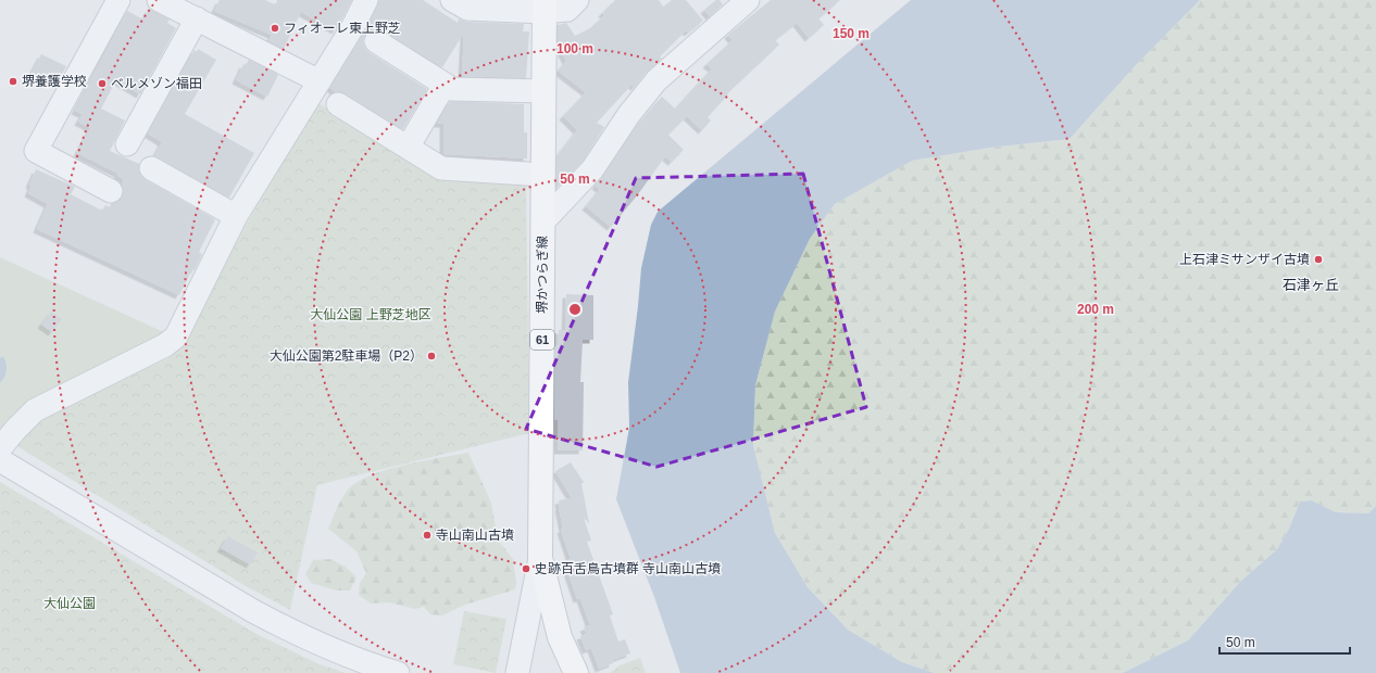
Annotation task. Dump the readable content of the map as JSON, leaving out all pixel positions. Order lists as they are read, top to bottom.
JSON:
{
  "streets": {
    "main road": ["堺かつらぎ線", "61"]
  },
  "districts": ["石津ヶ丘"],
  "parks": ["大仙公園 上野芝地区", "大仙公園"],
  "places": [
    "フィオーレ東上野芝",
    "堺養護学校",
    "ベルメゾン福田",
    "上石津ミサンザイ古墳",
    "大仙公園第2駐車場（P2）",
    "寺山南山古墳",
    "史跡百舌鳥古墳群 寺山南山古墳"
  ],
  "scale_bar": "50 m",
  "rings": [
    "150 m",
    "100 m",
    "50 m",
    "200 m"
  ]
}
